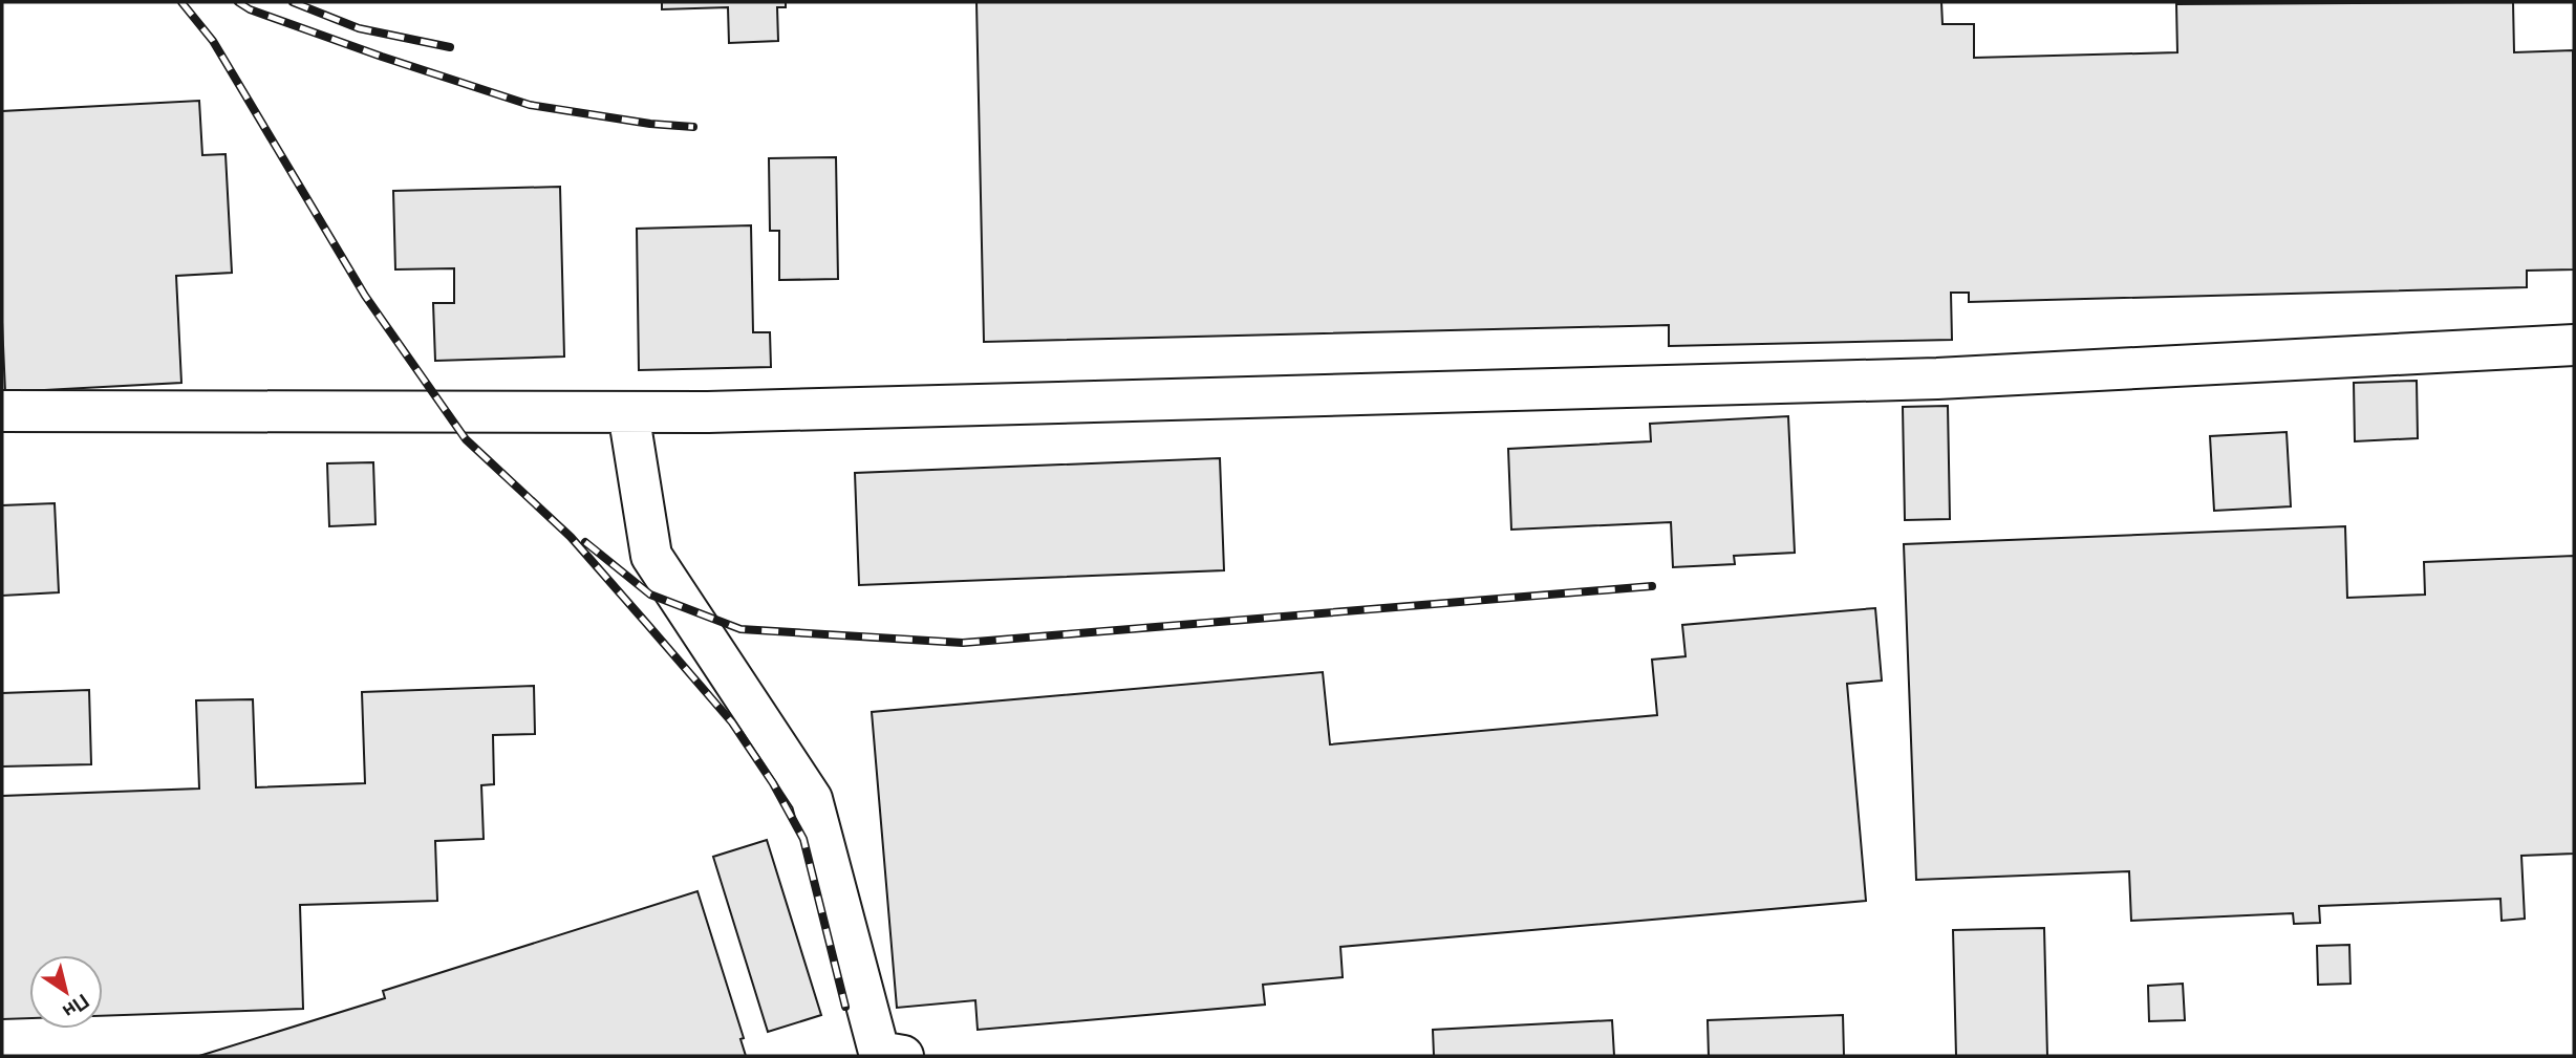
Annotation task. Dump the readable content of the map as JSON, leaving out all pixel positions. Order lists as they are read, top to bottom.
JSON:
{
  "north": "bottom right"
}
